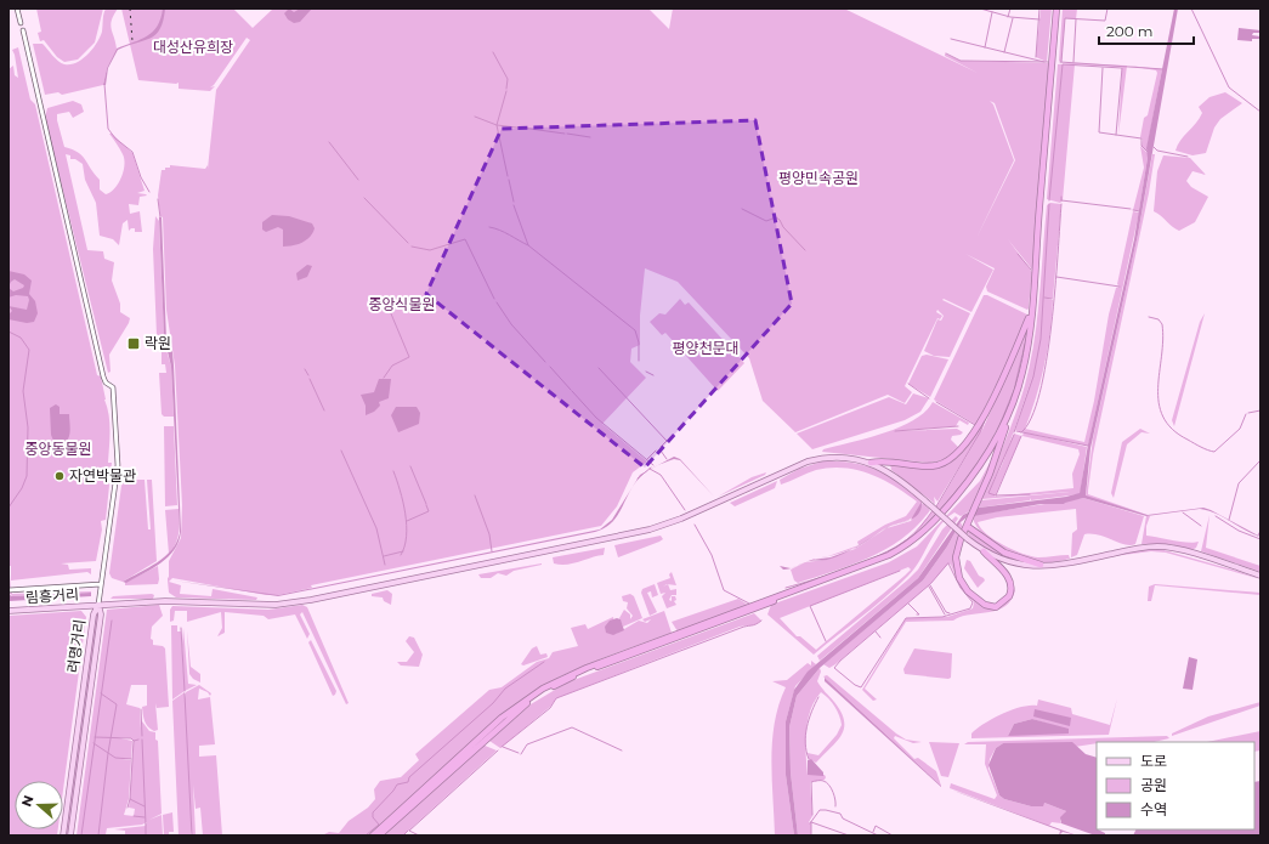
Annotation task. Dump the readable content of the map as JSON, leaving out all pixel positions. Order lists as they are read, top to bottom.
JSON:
{
  "streets": {
    "main road": ["림흥거리", "려명거리"]
  },
  "crossings": [
    ["림흥거리", "려명거리"]
  ],
  "parks": [
    "대성산유희장",
    "평양민속공원",
    "중앙식물원",
    "평양천문대",
    "중앙동물원"
  ],
  "places": {
    "transit": ["락원"],
    "other": ["자연박물관"]
  },
  "legend": ["도로", "공원", "수역"],
  "scale_bar": "200 m",
  "north": "left"
}
